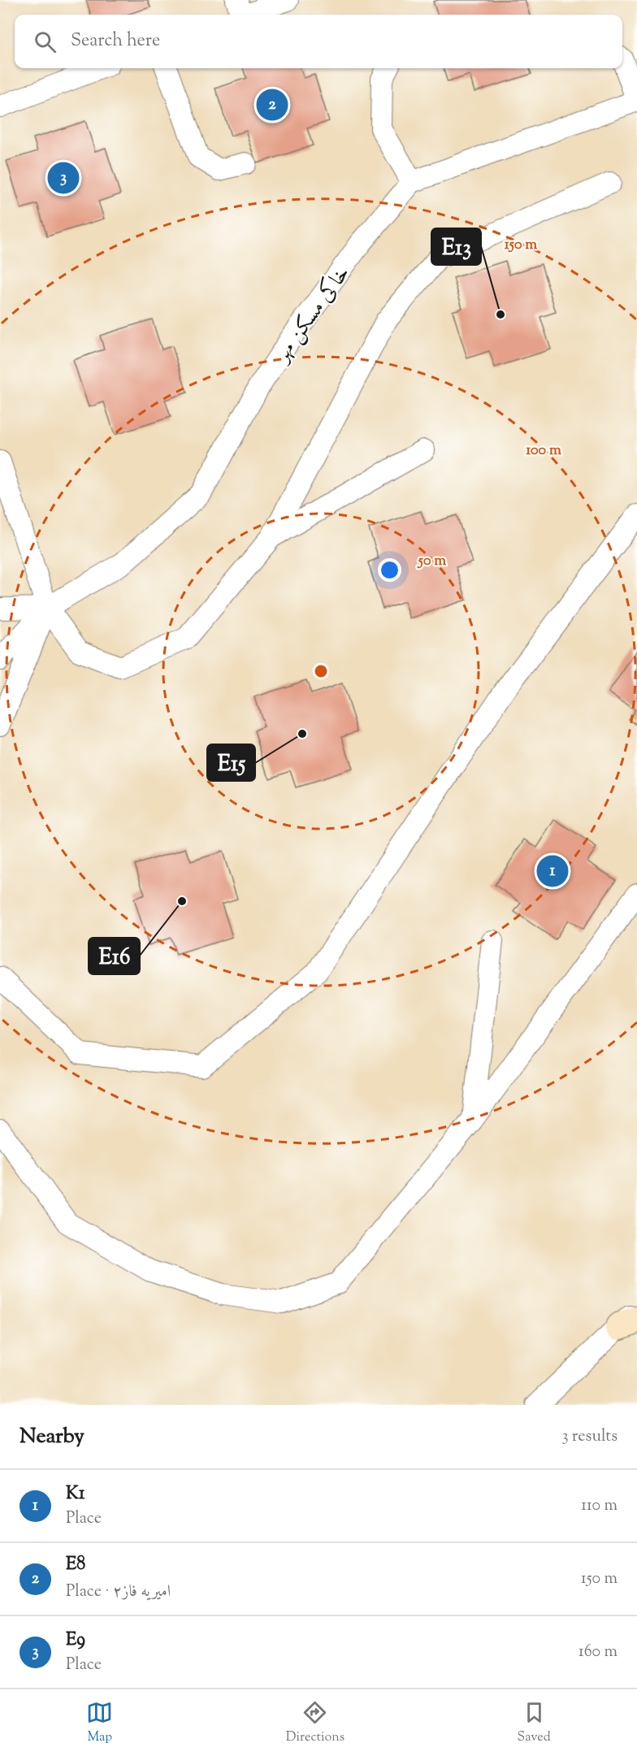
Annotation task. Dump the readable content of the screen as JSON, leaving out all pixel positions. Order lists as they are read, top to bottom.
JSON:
{
  "streets": {
    "street": ["خاکی مسکن مهر"]
  },
  "places": ["E13", "E15", "E16"],
  "page": {
    "search": "Search here",
    "pins": ["2", "3", "1"],
    "heading": ["Nearby", "3 results"],
    "list": [
      {
        "mark": "1",
        "name": "K1",
        "note": "Place",
        "value": "110 m"
      },
      {
        "mark": "2",
        "name": "E8",
        "note": "Place · امیریه فاز۲",
        "value": "150 m"
      },
      {
        "mark": "3",
        "name": "E9",
        "note": "Place",
        "value": "160 m"
      }
    ],
    "nav": ["Map", "Directions", "Saved"]
  },
  "rings": ["150 m", "100 m", "50 m"]
}
